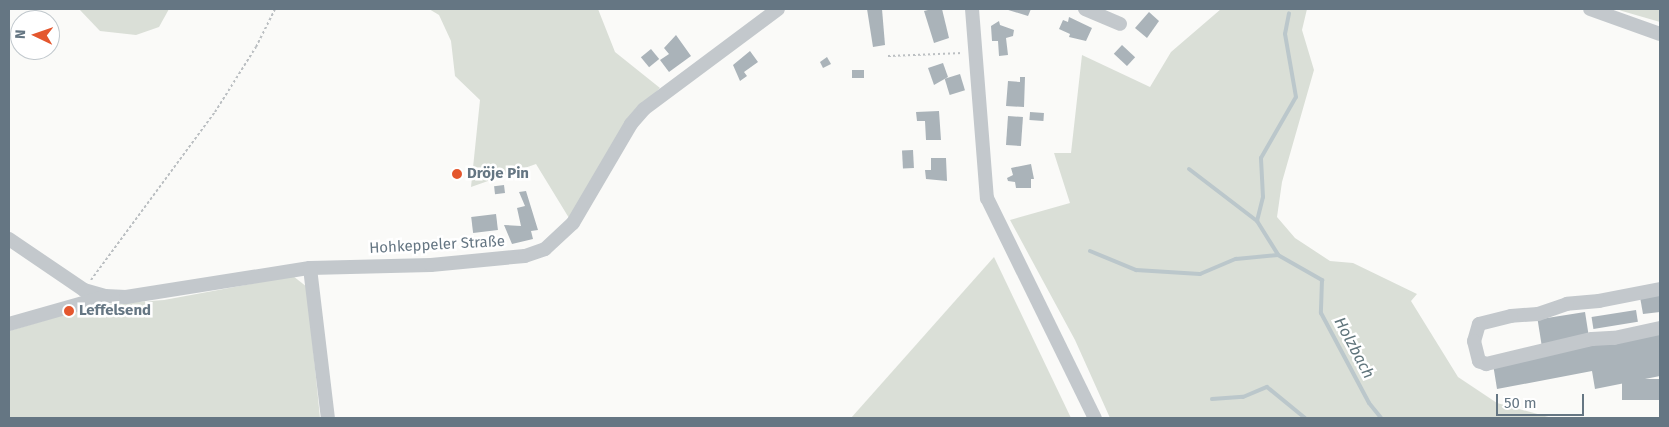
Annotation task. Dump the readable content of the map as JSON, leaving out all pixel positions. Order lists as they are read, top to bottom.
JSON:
{
  "streets": {
    "street": ["Hohkeppeler Straße"]
  },
  "water": ["Holzbach"],
  "places": ["Dröje Pin", "Leffelsend"],
  "scale_bar": "50 m",
  "north": "left"
}
